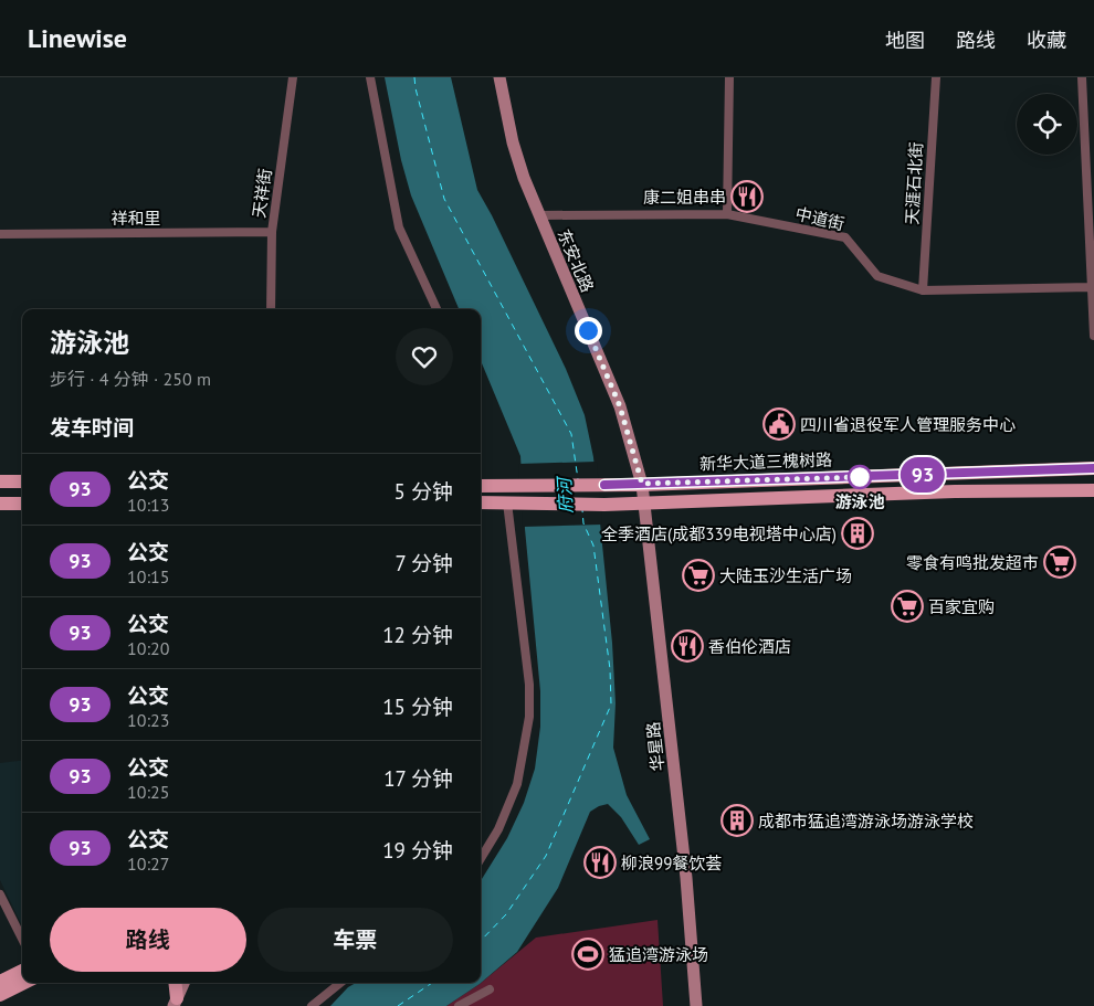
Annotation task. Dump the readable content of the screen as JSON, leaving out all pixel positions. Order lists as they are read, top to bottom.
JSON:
{
  "streets": {
    "main road": ["新华大道三槐树路"],
    "street": [
      "天涯石北街",
      "天祥街",
      "祥和里",
      "中道街",
      "东安北路",
      "华星路"
    ]
  },
  "crossings": [
    ["天涯石北街", "中道街"],
    ["天祥街", "祥和里"],
    ["中道街", "东安北路"],
    ["东安北路", "新华大道三槐树路"],
    ["东安北路", "华星路"],
    ["新华大道三槐树路", "华星路"]
  ],
  "water": ["府河"],
  "places": {
    "restaurant": ["康二姐串串", "香伯伦酒店", "柳浪99餐饮荟"],
    "public building": ["四川省退役军人管理服务中心"],
    "other": ["游泳池"],
    "building": ["全季酒店(成都339电视塔中心店)", "成都市猛追湾游泳场游泳学校"],
    "supermarket": ["零食有鸣批发超市", "大陆玉沙生活广场", "百家宜购"],
    "sports": ["猛追湾游泳场"]
  },
  "lines": ["bus line 93"],
  "page": {
    "header": "Linewise",
    "nav": ["地图", "路线", "收藏"],
    "on_map": "93",
    "heading": [
      ["游泳池", "步行 · 4 分钟 · 250 m"],
      "发车时间"
    ],
    "list": [
      {
        "mark": "93",
        "name": "公交",
        "note": "10:13",
        "value": "5 分钟"
      },
      {
        "mark": "93",
        "name": "公交",
        "note": "10:15",
        "value": "7 分钟"
      },
      {
        "mark": "93",
        "name": "公交",
        "note": "10:20",
        "value": "12 分钟"
      },
      {
        "mark": "93",
        "name": "公交",
        "note": "10:23",
        "value": "15 分钟"
      },
      {
        "mark": "93",
        "name": "公交",
        "note": "10:25",
        "value": "17 分钟"
      },
      {
        "mark": "93",
        "name": "公交",
        "note": "10:27",
        "value": "19 分钟"
      }
    ],
    "buttons": ["路线", "车票"]
  }
}
